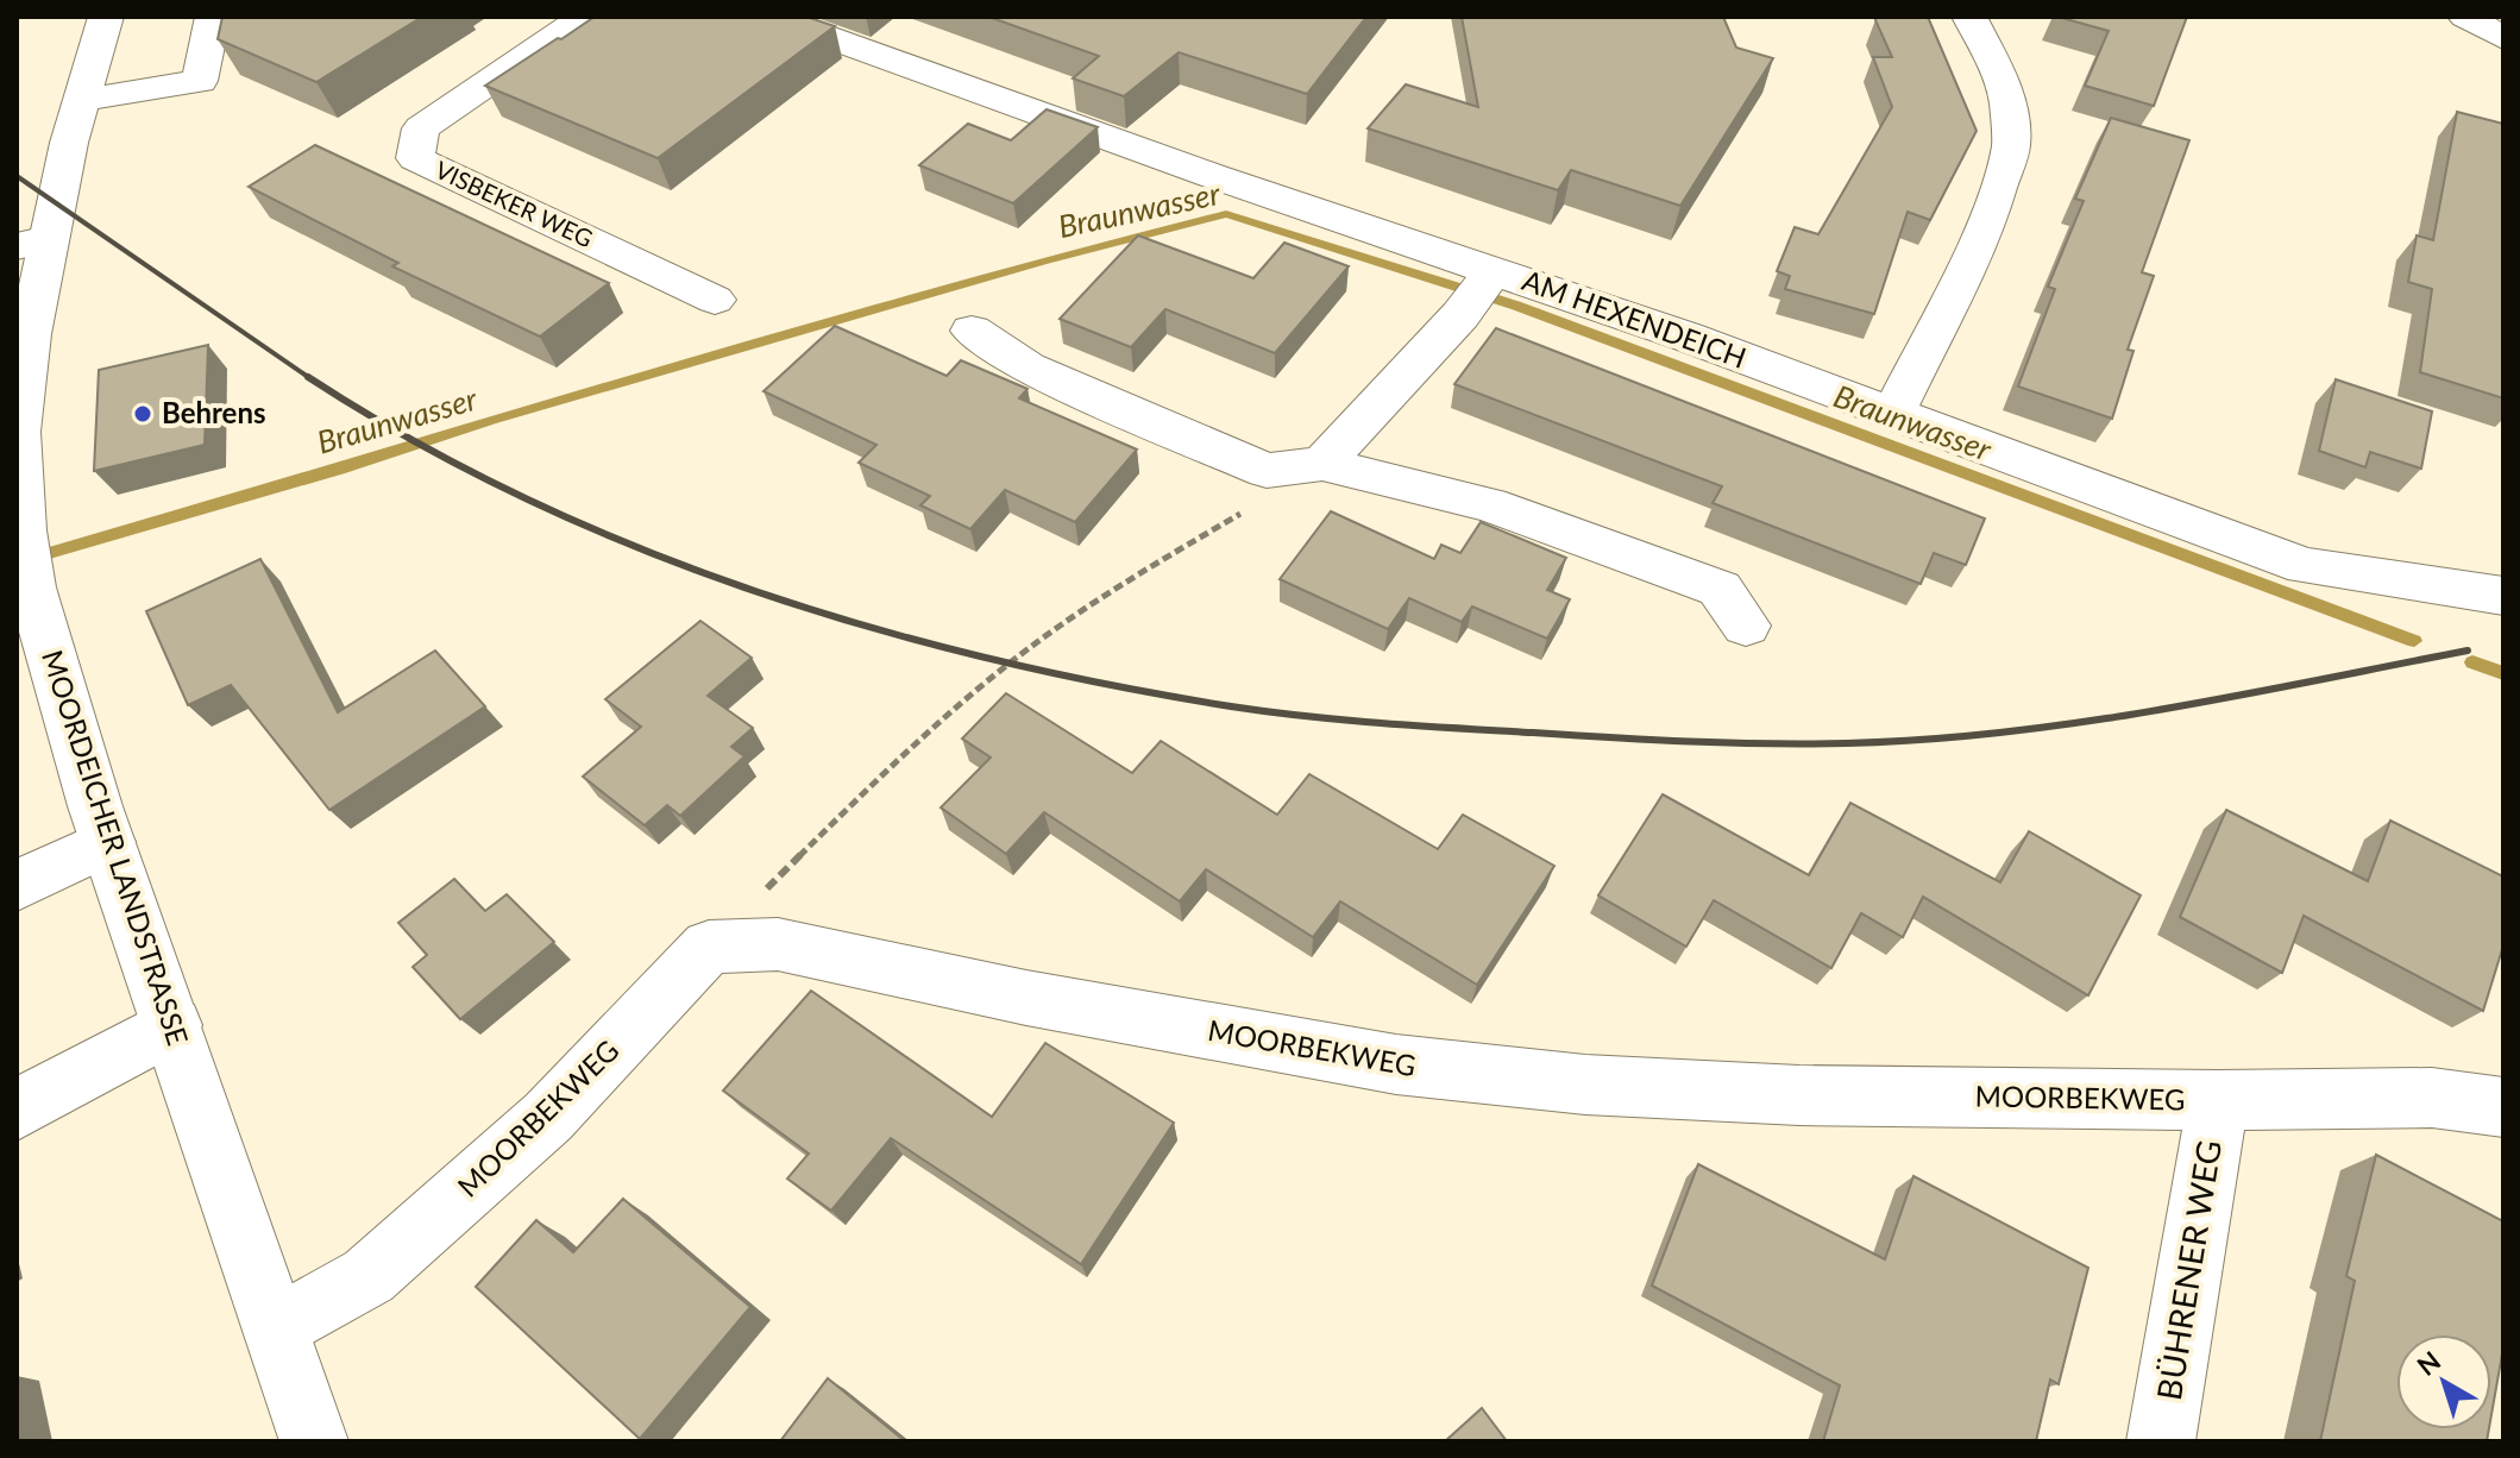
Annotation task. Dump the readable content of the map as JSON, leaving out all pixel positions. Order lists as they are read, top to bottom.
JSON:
{
  "streets": {
    "street": [
      "VISBEKER WEG",
      "AM HEXENDEICH",
      "MOORDEICHER LANDSTRASSE",
      "MOORBEKWEG",
      "BÜHRENER WEG"
    ]
  },
  "crossings": [
    ["MOORDEICHER LANDSTRASSE", "MOORBEKWEG"],
    ["MOORBEKWEG", "BÜHRENER WEG"]
  ],
  "water": ["Braunwasser"],
  "places": ["Behrens"],
  "north": "top left"
}
